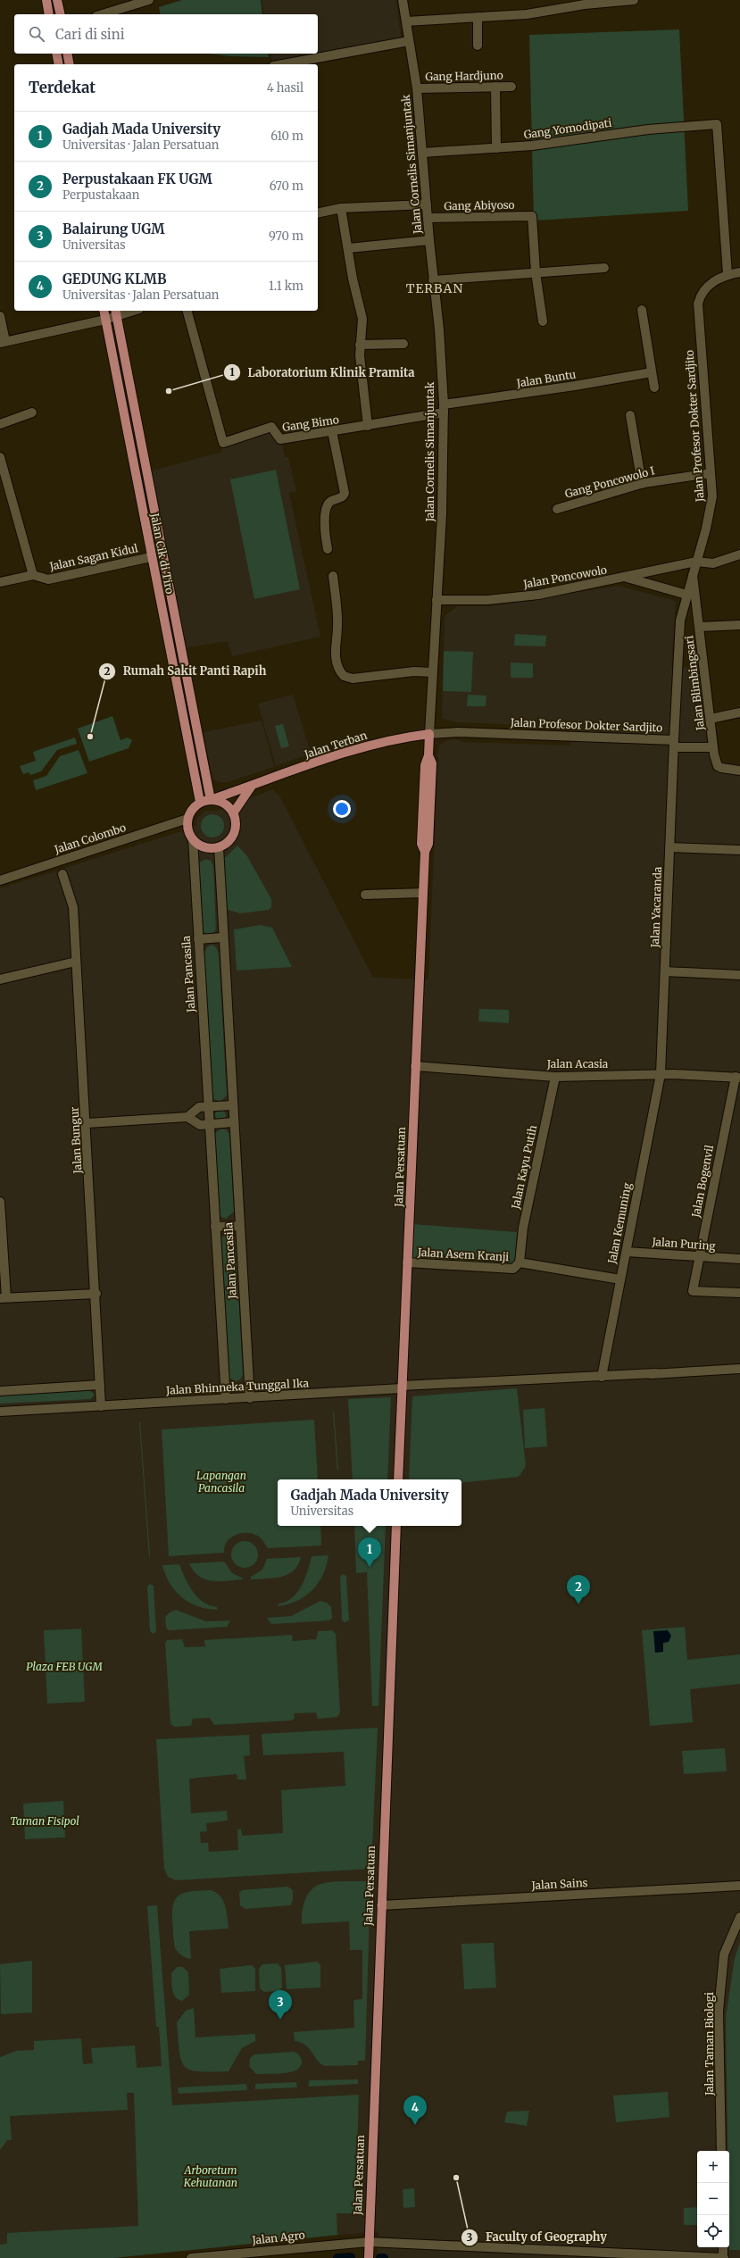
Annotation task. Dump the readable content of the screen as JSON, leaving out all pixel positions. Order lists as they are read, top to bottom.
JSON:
{
  "streets": {
    "main road": ["Jalan Cik di Tiro", "Jalan Terban", "Jalan Persatuan"],
    "street": [
      "Gang Hardjuno",
      "Gang Yomodipati",
      "Jalan Cornelis Simanjuntak",
      "Gang Abiyoso",
      "Jalan Buntu",
      "Gang Bimo",
      "Jalan Profesor Dokter Sardjito",
      "Gang Poncowolo I",
      "Jalan Sagan Kidul",
      "Jalan Poncowolo",
      "Jalan Blimbingsari",
      "Jalan Colombo",
      "Jalan Yacaranda",
      "Jalan Pancasila",
      "Jalan Acasia",
      "Jalan Bungur",
      "Jalan Kayu Putih",
      "Jalan Bogenvil",
      "Jalan Kemuning",
      "Jalan Puring",
      "Jalan Asem Kranji",
      "Jalan Bhinneka Tunggal Ika",
      "Jalan Sains",
      "Jalan Taman Biologi",
      "Jalan Agro"
    ]
  },
  "crossings": [
    ["Gang Hardjuno", "Jalan Cornelis Simanjuntak"],
    ["Gang Yomodipati", "Jalan Cornelis Simanjuntak"],
    ["Gang Yomodipati", "Jalan Profesor Dokter Sardjito"],
    ["Jalan Cornelis Simanjuntak", "Gang Abiyoso"],
    ["Jalan Cornelis Simanjuntak", "Jalan Buntu"],
    ["Jalan Cornelis Simanjuntak", "Gang Bimo"],
    ["Jalan Cornelis Simanjuntak", "Jalan Profesor Dokter Sardjito"],
    ["Jalan Cornelis Simanjuntak", "Jalan Poncowolo"],
    ["Jalan Cornelis Simanjuntak", "Jalan Terban"],
    ["Jalan Cornelis Simanjuntak", "Jalan Persatuan"],
    ["Jalan Buntu", "Gang Bimo"],
    ["Jalan Profesor Dokter Sardjito", "Gang Poncowolo I"],
    ["Jalan Profesor Dokter Sardjito", "Jalan Poncowolo"],
    ["Jalan Profesor Dokter Sardjito", "Jalan Blimbingsari"],
    ["Jalan Profesor Dokter Sardjito", "Jalan Terban"],
    ["Jalan Profesor Dokter Sardjito", "Jalan Yacaranda"],
    ["Jalan Profesor Dokter Sardjito", "Jalan Persatuan"],
    ["Jalan Cik di Tiro", "Jalan Sagan Kidul"],
    ["Jalan Cik di Tiro", "Jalan Terban"],
    ["Jalan Cik di Tiro", "Jalan Colombo"],
    ["Jalan Cik di Tiro", "Jalan Pancasila"],
    ["Jalan Terban", "Jalan Colombo"],
    ["Jalan Terban", "Jalan Pancasila"],
    ["Jalan Terban", "Jalan Persatuan"],
    ["Jalan Colombo", "Jalan Pancasila"],
    ["Jalan Yacaranda", "Jalan Acasia"],
    ["Jalan Yacaranda", "Jalan Kemuning"],
    ["Jalan Pancasila", "Jalan Bhinneka Tunggal Ika"],
    ["Jalan Acasia", "Jalan Persatuan"],
    ["Jalan Acasia", "Jalan Kayu Putih"],
    ["Jalan Acasia", "Jalan Bogenvil"],
    ["Jalan Acasia", "Jalan Kemuning"],
    ["Jalan Bungur", "Jalan Bhinneka Tunggal Ika"],
    ["Jalan Persatuan", "Jalan Asem Kranji"],
    ["Jalan Persatuan", "Jalan Bhinneka Tunggal Ika"],
    ["Jalan Persatuan", "Jalan Sains"],
    ["Jalan Persatuan", "Jalan Agro"],
    ["Jalan Kayu Putih", "Jalan Asem Kranji"],
    ["Jalan Bogenvil", "Jalan Puring"],
    ["Jalan Kemuning", "Jalan Puring"],
    ["Jalan Kemuning", "Jalan Asem Kranji"],
    ["Jalan Kemuning", "Jalan Bhinneka Tunggal Ika"]
  ],
  "districts": ["TERBAN"],
  "parks": [
    "Lapangan Pancasila",
    "Plaza FEB UGM",
    "Taman Fisipol",
    "Arboretum Kehutanan"
  ],
  "places": ["Laboratorium Klinik Pramita", "Rumah Sakit Panti Rapih", "Faculty of Geography"],
  "page": {
    "search": "Cari di sini",
    "heading": ["Terdekat", "4 hasil"],
    "list": [
      {
        "mark": "1",
        "name": "Gadjah Mada University",
        "note": "Universitas · Jalan Persatuan",
        "value": "610 m"
      },
      {
        "mark": "2",
        "name": "Perpustakaan FK UGM",
        "note": "Perpustakaan",
        "value": "670 m"
      },
      {
        "mark": "3",
        "name": "Balairung UGM",
        "note": "Universitas",
        "value": "970 m"
      },
      {
        "mark": "4",
        "name": "GEDUNG KLMB",
        "note": "Universitas · Jalan Persatuan",
        "value": "1.1 km"
      }
    ],
    "popup": ["Gadjah Mada University", "Universitas"],
    "pins": [
      "1",
      "2",
      "3",
      "4"
    ],
    "map_buttons": ["+", "−"]
  }
}
